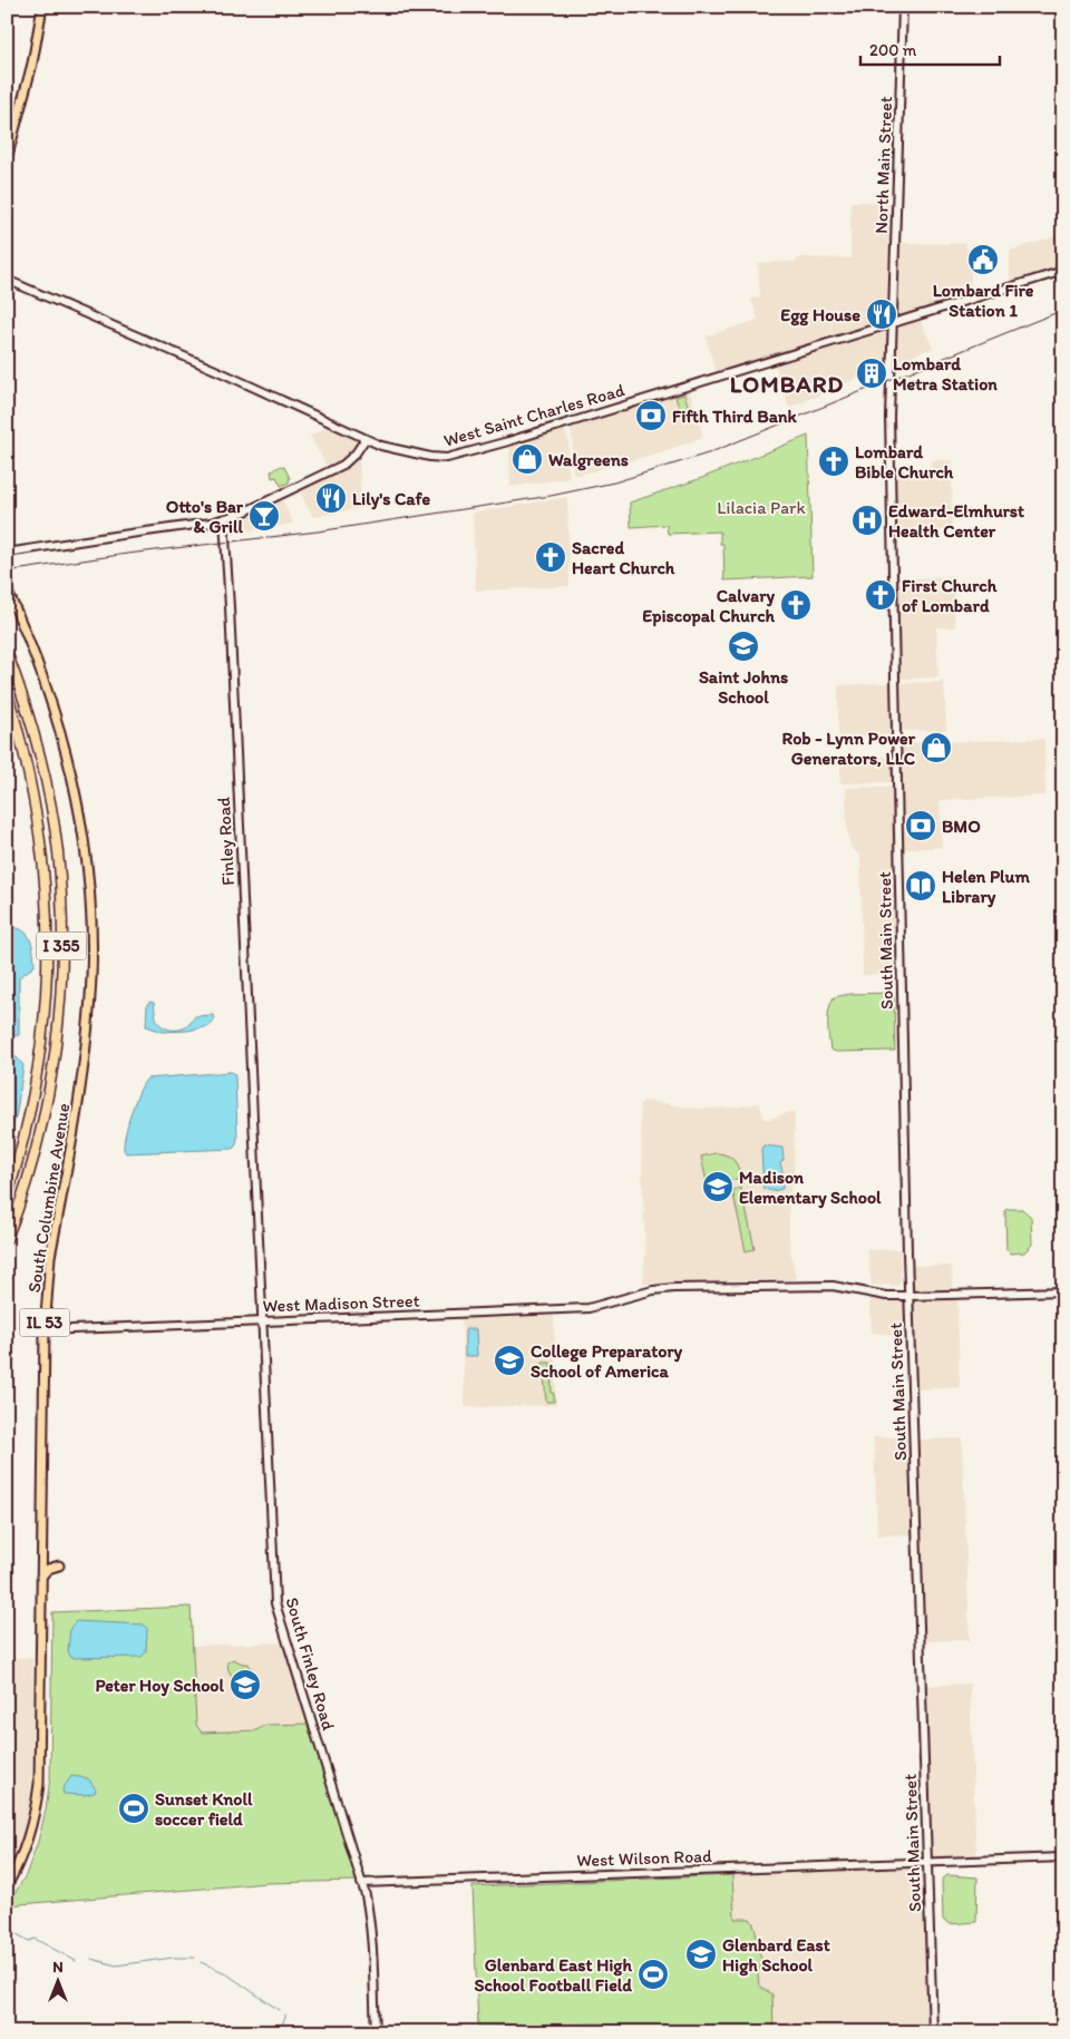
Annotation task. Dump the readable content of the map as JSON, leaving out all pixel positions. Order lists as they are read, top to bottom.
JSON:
{
  "streets": {
    "highway": ["I 355"],
    "main road": [
      "North Main Street",
      "West Saint Charles Road",
      "Finley Road",
      "South Main Street",
      "South Columbine Avenue",
      "West Madison Street",
      "IL 53",
      "South Finley Road",
      "West Wilson Road"
    ]
  },
  "crossings": [
    ["North Main Street", "West Saint Charles Road"],
    ["North Main Street", "South Main Street"],
    ["West Saint Charles Road", "South Main Street"],
    ["Finley Road", "South Finley Road"],
    ["South Main Street", "West Madison Street"],
    ["South Main Street", "West Wilson Road"],
    ["South Columbine Avenue", "West Madison Street"],
    ["West Madison Street", "South Finley Road"],
    ["South Finley Road", "West Wilson Road"]
  ],
  "districts": ["LOMBARD"],
  "parks": ["Lilacia Park"],
  "places": {
    "public building": ["Lombard Fire Station 1"],
    "restaurant": ["Egg House", "Lily's Cafe"],
    "building": ["Lombard Metra Station"],
    "bank": ["Fifth Third Bank", "BMO"],
    "shop": ["Walgreens", "Rob - Lynn Power Generators, LLC"],
    "church": [
      "Lombard Bible Church",
      "Sacred Heart Church",
      "First Church of Lombard",
      "Calvary Episcopal Church"
    ],
    "bar": ["Otto's Bar & Grill"],
    "hospital": ["Edward-Elmhurst Health Center"],
    "school or university": [
      "Saint Johns School",
      "Madison Elementary School",
      "College Preparatory School of America",
      "Peter Hoy School",
      "Glenbard East High School"
    ],
    "library": ["Helen Plum Library"],
    "sports": ["Sunset Knoll soccer field", "Glenbard East High School Football Field"]
  },
  "scale_bar": "200 m",
  "north": "top"
}
